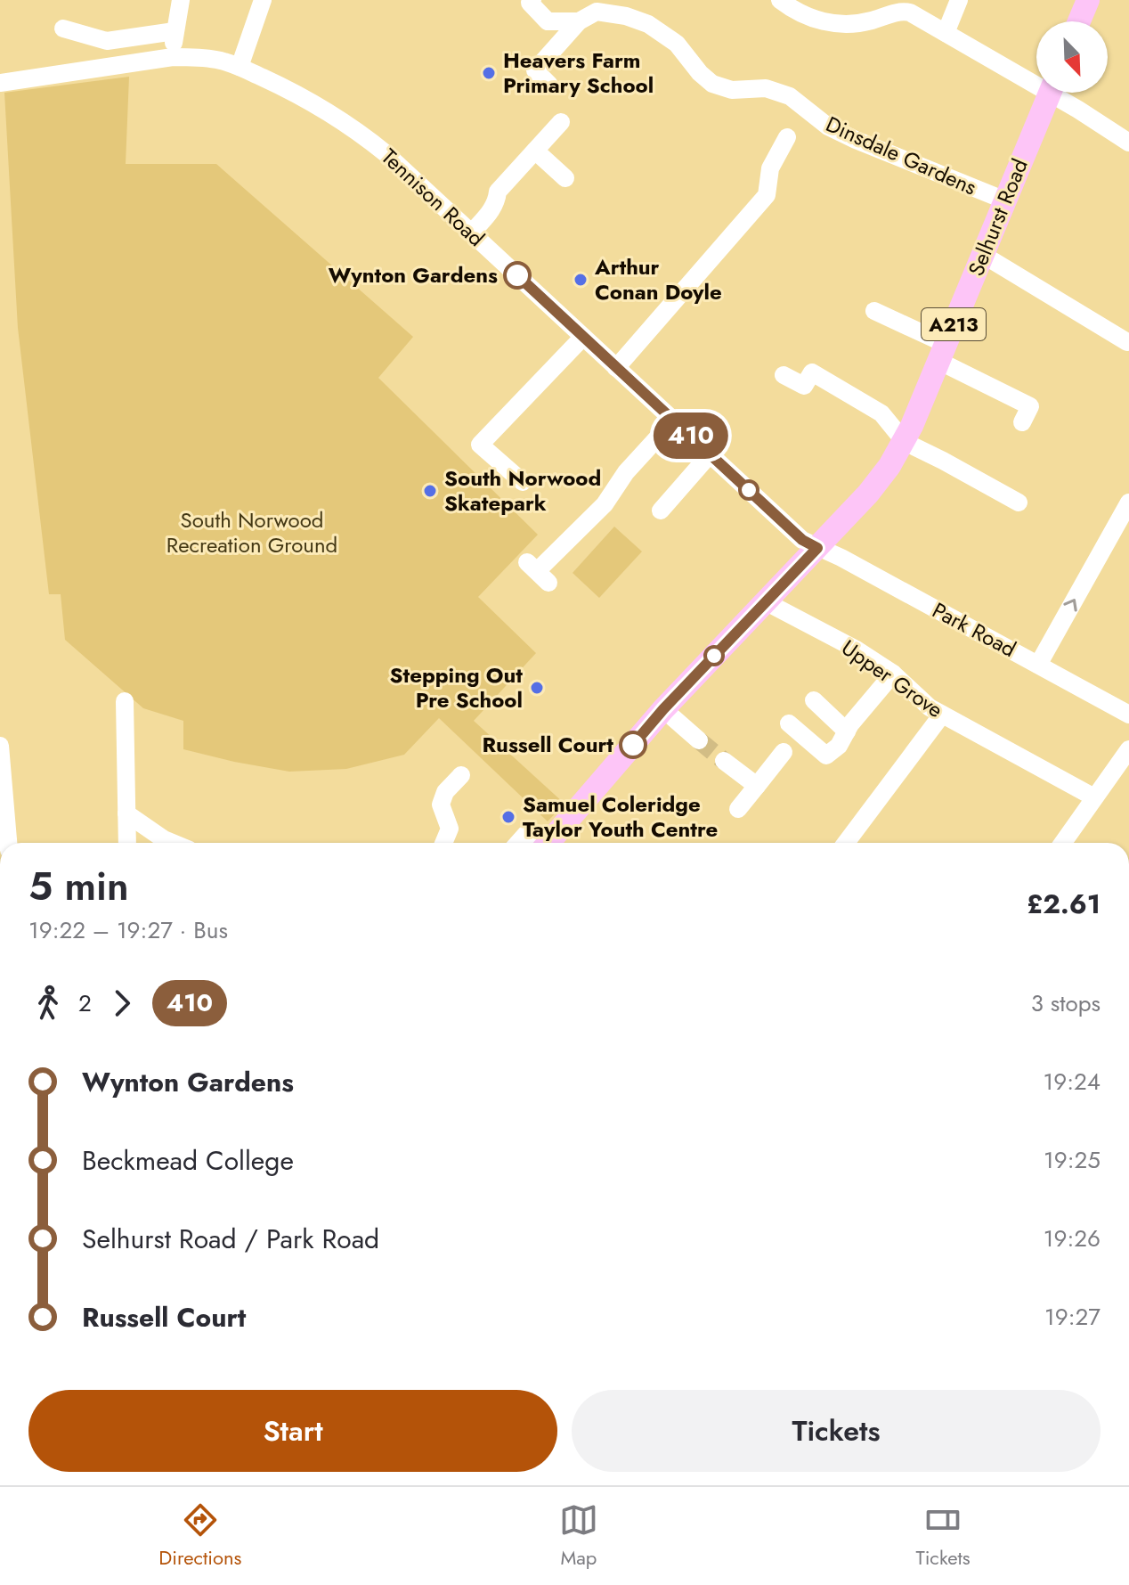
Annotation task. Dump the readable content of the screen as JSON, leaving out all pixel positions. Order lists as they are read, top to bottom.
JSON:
{
  "streets": {
    "main road": ["Selhurst Road", "A213"],
    "street": [
      "Dinsdale Gardens",
      "Tennison Road",
      "Park Road",
      "Upper Grove"
    ]
  },
  "crossings": [
    ["Dinsdale Gardens", "Selhurst Road"],
    ["Tennison Road", "Selhurst Road"],
    ["Tennison Road", "Park Road"],
    ["Selhurst Road", "Park Road"],
    ["Selhurst Road", "Upper Grove"]
  ],
  "parks": ["South Norwood Recreation Ground"],
  "places": [
    "Heavers Farm Primary School",
    "Wynton Gardens",
    "Arthur Conan Doyle",
    "South Norwood Skatepark",
    "Stepping Out Pre School",
    "Russell Court",
    "Samuel Coleridge Taylor Youth Centre"
  ],
  "lines": ["bus line 410"],
  "north": "bottom right",
  "page": {
    "on_map": "410",
    "heading": ["5 min", "19:22 – 19:27 · Bus", "£2.61"],
    "legs": ["2", "410", "3 stops"],
    "list": [
      {
        "name": "Wynton Gardens",
        "value": "19:24"
      },
      {
        "name": "Beckmead College",
        "value": "19:25"
      },
      {
        "name": "Selhurst Road / Park Road",
        "value": "19:26"
      },
      {
        "name": "Russell Court",
        "value": "19:27"
      }
    ],
    "buttons": ["Start", "Tickets"],
    "tabs": ["Directions", "Map", "Tickets"]
  }
}
